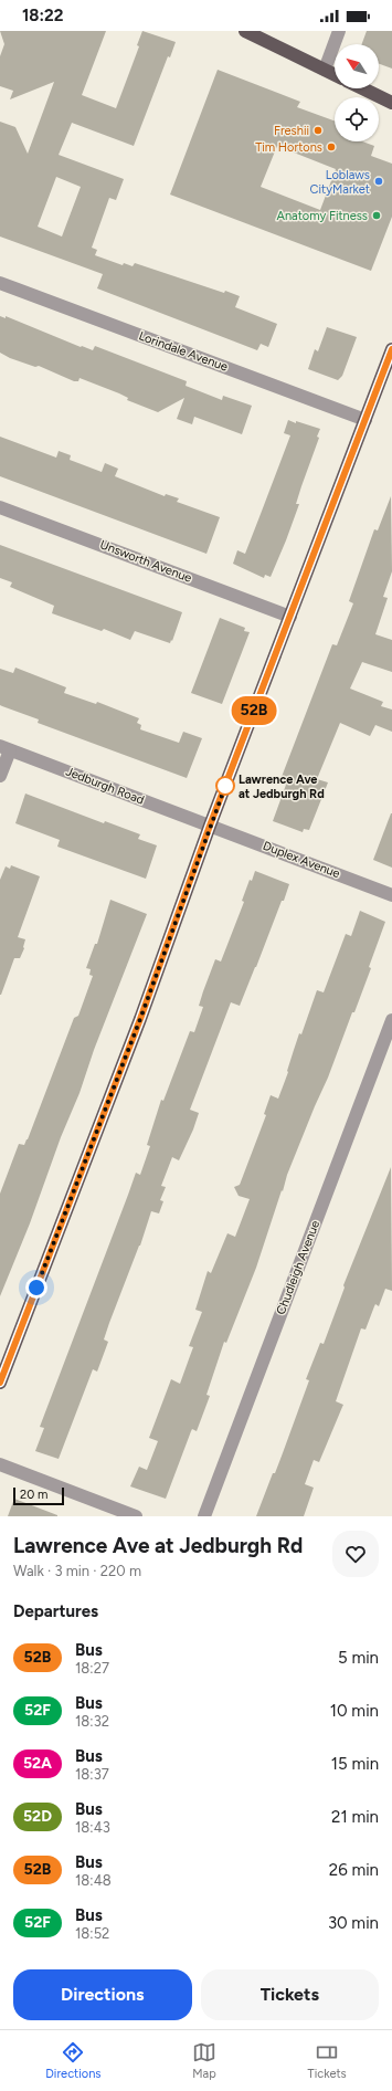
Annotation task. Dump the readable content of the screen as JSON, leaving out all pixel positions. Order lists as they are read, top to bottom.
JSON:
{
  "streets": {
    "street": [
      "Lorindale Avenue",
      "Unsworth Avenue",
      "Jedburgh Road",
      "Duplex Avenue",
      "Chudleigh Avenue"
    ]
  },
  "crossings": [
    ["Jedburgh Road", "Duplex Avenue"]
  ],
  "places": [
    "Freshii",
    "Tim Hortons",
    "Loblaws CityMarket",
    "Anatomy Fitness",
    "Lawrence Ave at Jedburgh Rd"
  ],
  "lines": ["bus line 52B"],
  "scale_bar": "20 m",
  "north": "top left",
  "page": {
    "status": "18:22",
    "on_map": "52B",
    "scale": "20 m",
    "heading": [
      ["Lawrence Ave at Jedburgh Rd", "Walk · 3 min · 220 m"],
      "Departures"
    ],
    "list": [
      {
        "mark": "52B",
        "name": "Bus",
        "note": "18:27",
        "value": "5 min"
      },
      {
        "mark": "52F",
        "name": "Bus",
        "note": "18:32",
        "value": "10 min"
      },
      {
        "mark": "52A",
        "name": "Bus",
        "note": "18:37",
        "value": "15 min"
      },
      {
        "mark": "52D",
        "name": "Bus",
        "note": "18:43",
        "value": "21 min"
      },
      {
        "mark": "52B",
        "name": "Bus",
        "note": "18:48",
        "value": "26 min"
      },
      {
        "mark": "52F",
        "name": "Bus",
        "note": "18:52",
        "value": "30 min"
      }
    ],
    "buttons": ["Directions", "Tickets"],
    "tabs": ["Directions", "Map", "Tickets"]
  }
}
